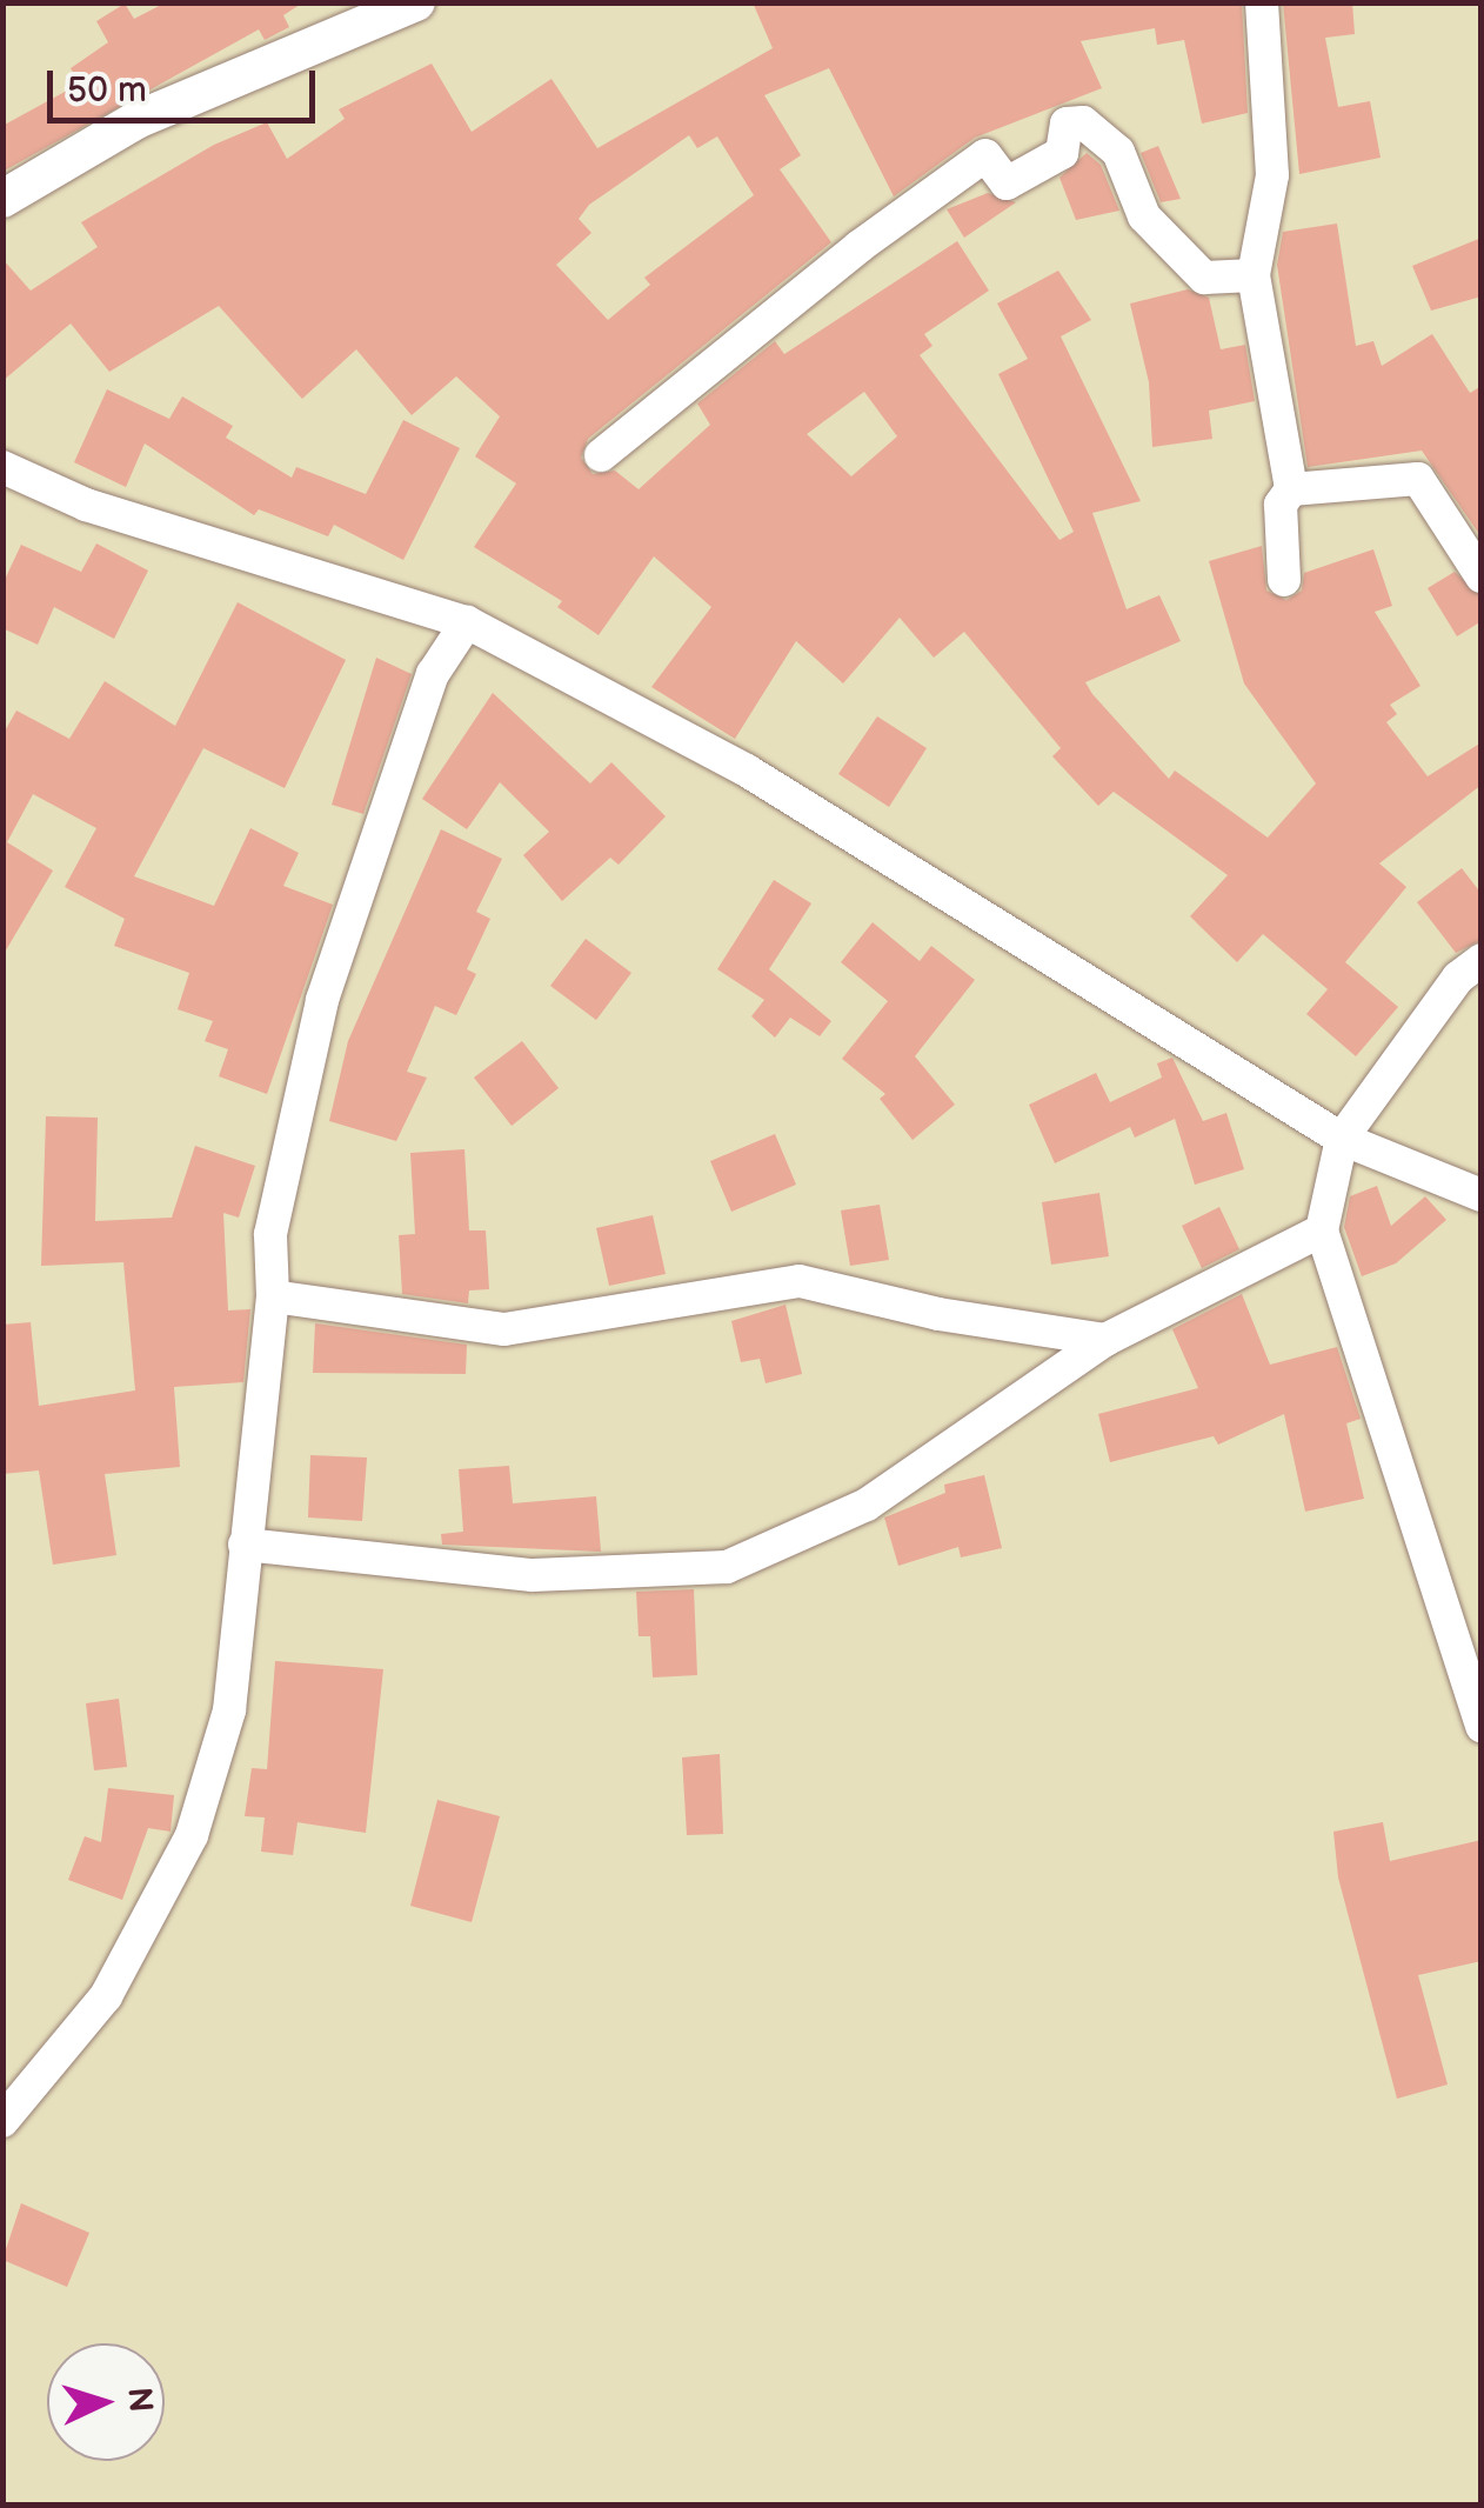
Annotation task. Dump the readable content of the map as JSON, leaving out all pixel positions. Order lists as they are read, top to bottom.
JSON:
{
  "scale_bar": "50 m",
  "north": "right"
}
